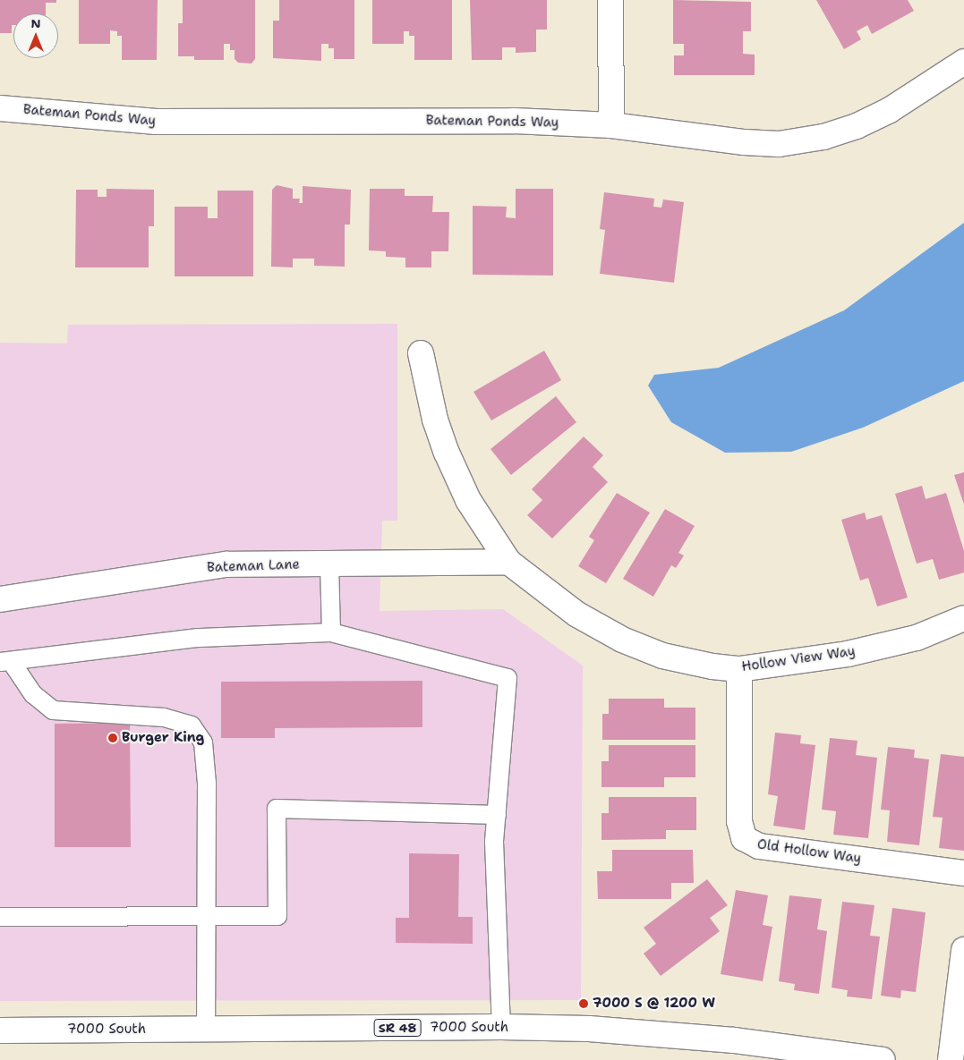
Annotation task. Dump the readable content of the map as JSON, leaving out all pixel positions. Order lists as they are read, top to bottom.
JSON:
{
  "streets": {
    "street": [
      "Bateman Ponds Way",
      "Bateman Lane",
      "Hollow View Way",
      "Old Hollow Way",
      "SR 48",
      "7000 South"
    ]
  },
  "crossings": [
    ["Bateman Lane", "Hollow View Way"],
    ["Hollow View Way", "Old Hollow Way"]
  ],
  "places": ["Burger King", "7000 S @ 1200 W"],
  "north": "top"
}
